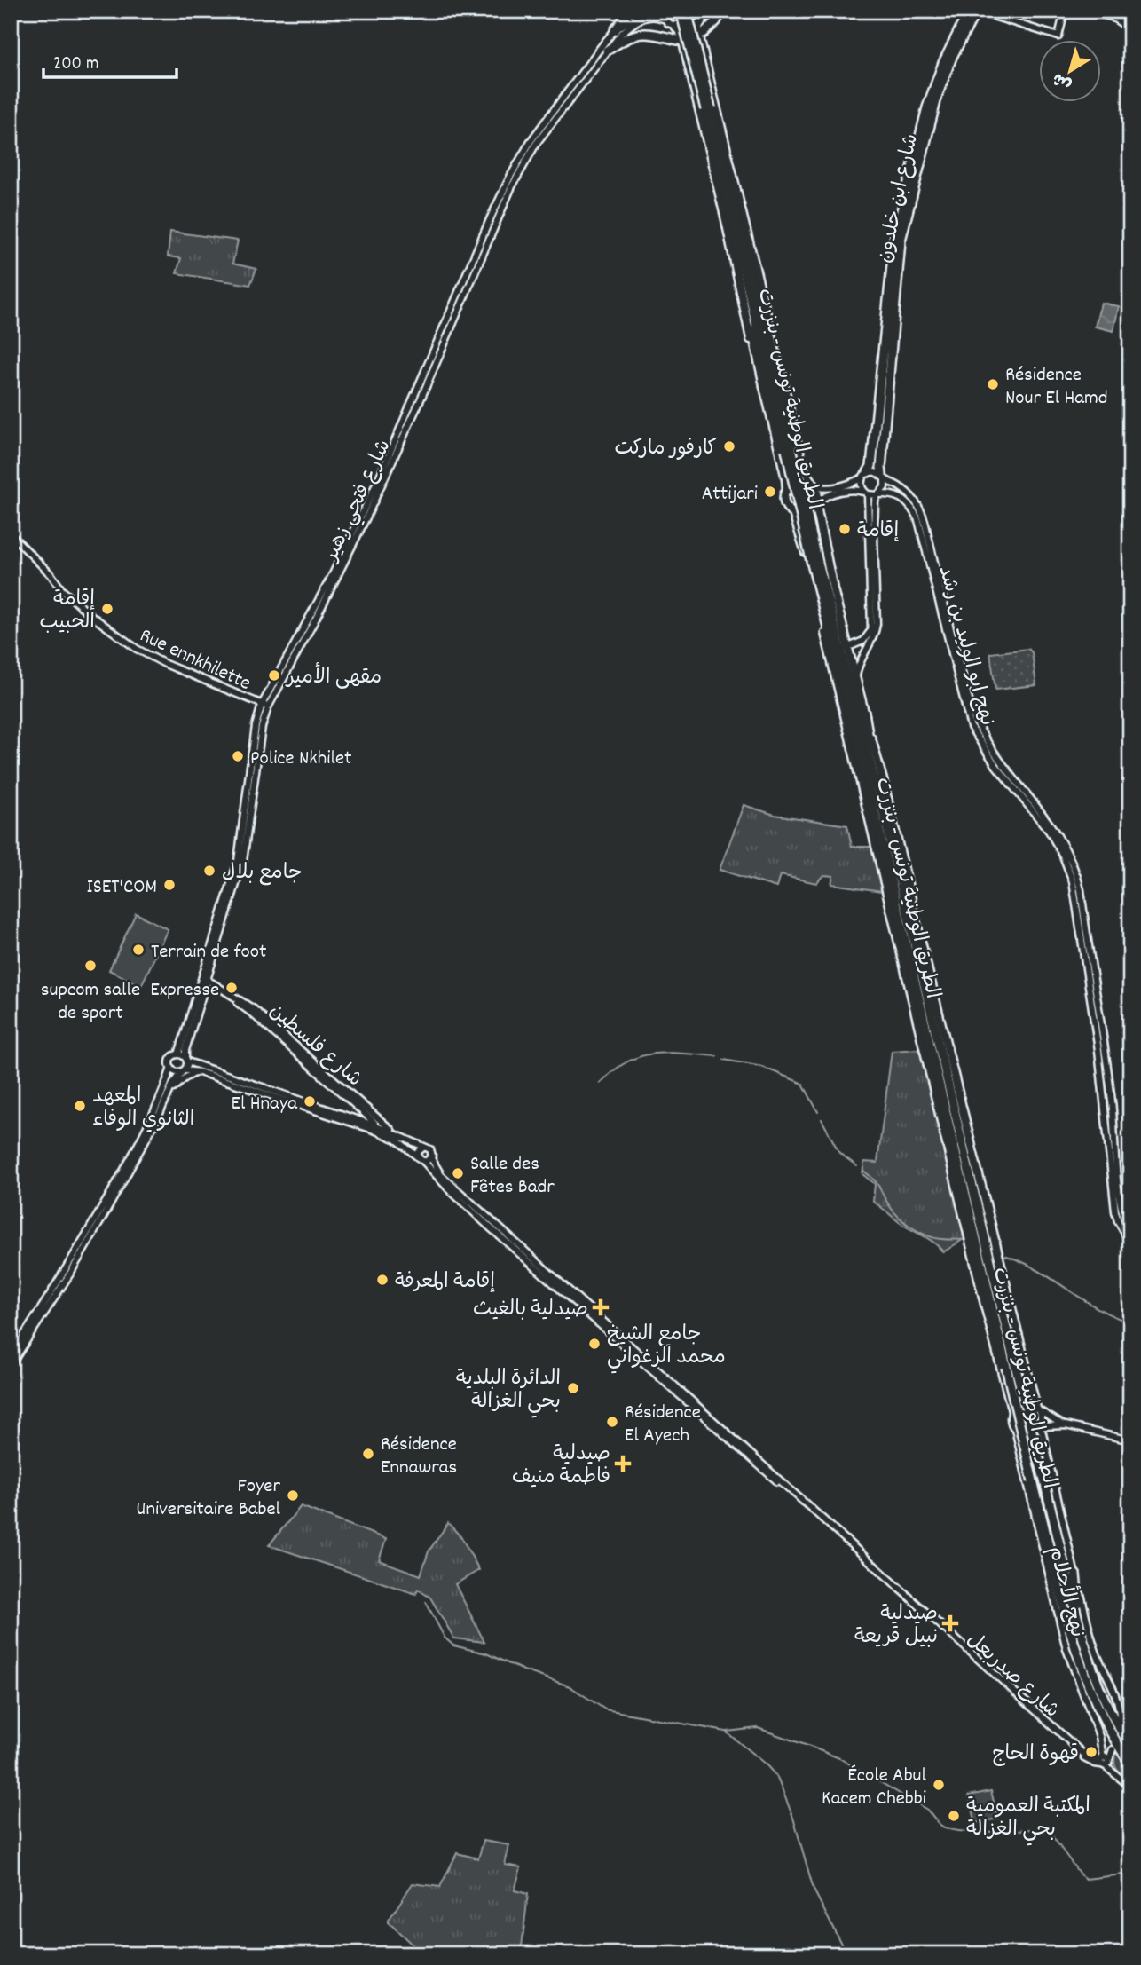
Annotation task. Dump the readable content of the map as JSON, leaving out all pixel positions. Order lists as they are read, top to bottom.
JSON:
{
  "streets": {
    "highway": ["شارع ابن خلدون", "الطريق الوطنية تونس - بنزرت"],
    "street": [
      "شارع فتحي زهير",
      "نهج ابو الوليد بن رشد",
      "Rue ennkhilette",
      "شارع فلسطين",
      "نهج الأحلام",
      "شارع صدربعل"
    ]
  },
  "crossings": [
    ["شارع ابن خلدون", "نهج ابو الوليد بن رشد"],
    ["شارع فتحي زهير", "Rue ennkhilette"],
    ["شارع فتحي زهير", "شارع فلسطين"],
    ["نهج الأحلام", "شارع صدربعل"]
  ],
  "places": {
    "other": [
      "Résidence Nour El Hamd",
      "كارفور ماركت",
      "Attijari",
      "إقامة",
      "إقامة الحبيب",
      "مقهى الأمير",
      "Police Nkhilet",
      "جامع بلال",
      "ISET'COM",
      "Terrain de foot",
      "supcom salle de sport",
      "Expresse",
      "El Hnaya",
      "المعهد الثانوي الوفاء",
      "Salle des Fêtes Badr",
      "إقامة المعرفة",
      "جامع الشيخ محمد الزغواني",
      "الدائرة البلدية بحي الغزالة",
      "Résidence El Ayech",
      "Résidence Ennawras",
      "Foyer Universitaire Babel",
      "قهوة الحاج",
      "École Abul Kacem Chebbi",
      "المكتبة العمومية بحي الغزالة"
    ],
    "health": ["صيدلية بالغيث", "صيدلية فاطمة منيف", "صيدلية نبيل قريعة"]
  },
  "scale_bar": "200 m",
  "north": "bottom left"
}
